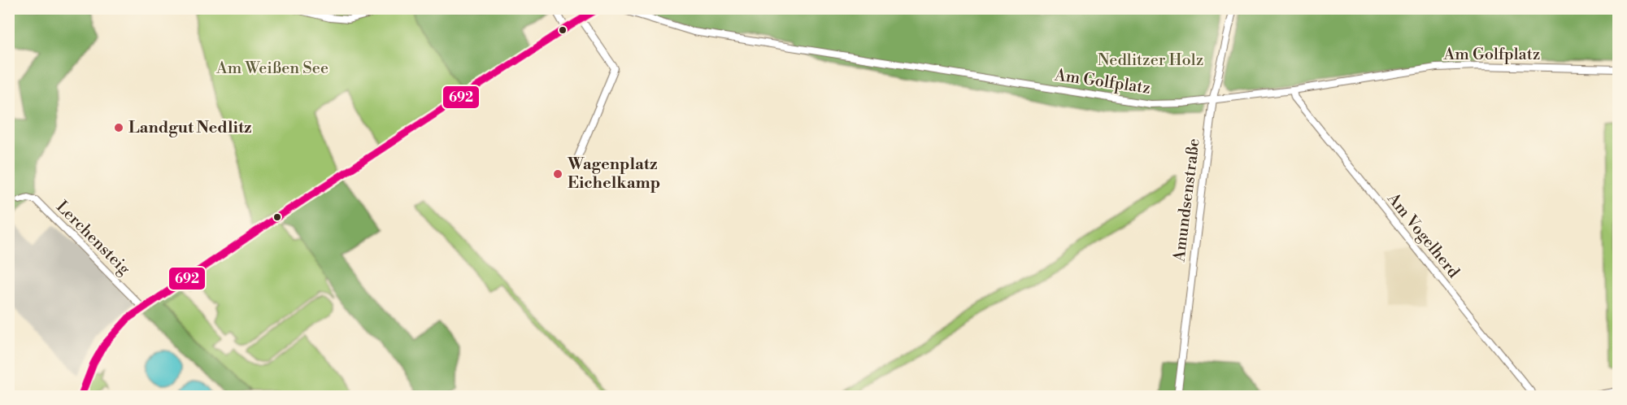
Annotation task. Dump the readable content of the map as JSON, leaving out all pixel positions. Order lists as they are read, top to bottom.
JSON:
{
  "streets": {
    "street": [
      "Am Golfplatz",
      "Amundsenstraße",
      "Am Vogelherd",
      "Lerchensteig"
    ]
  },
  "crossings": [
    ["Am Golfplatz", "Amundsenstraße"],
    ["Am Golfplatz", "Am Vogelherd"]
  ],
  "parks": ["Nedlitzer Holz", "Am Weißen See"],
  "places": ["Landgut Nedlitz", "Wagenplatz Eichelkamp"],
  "lines": ["transit line 692"]
}
